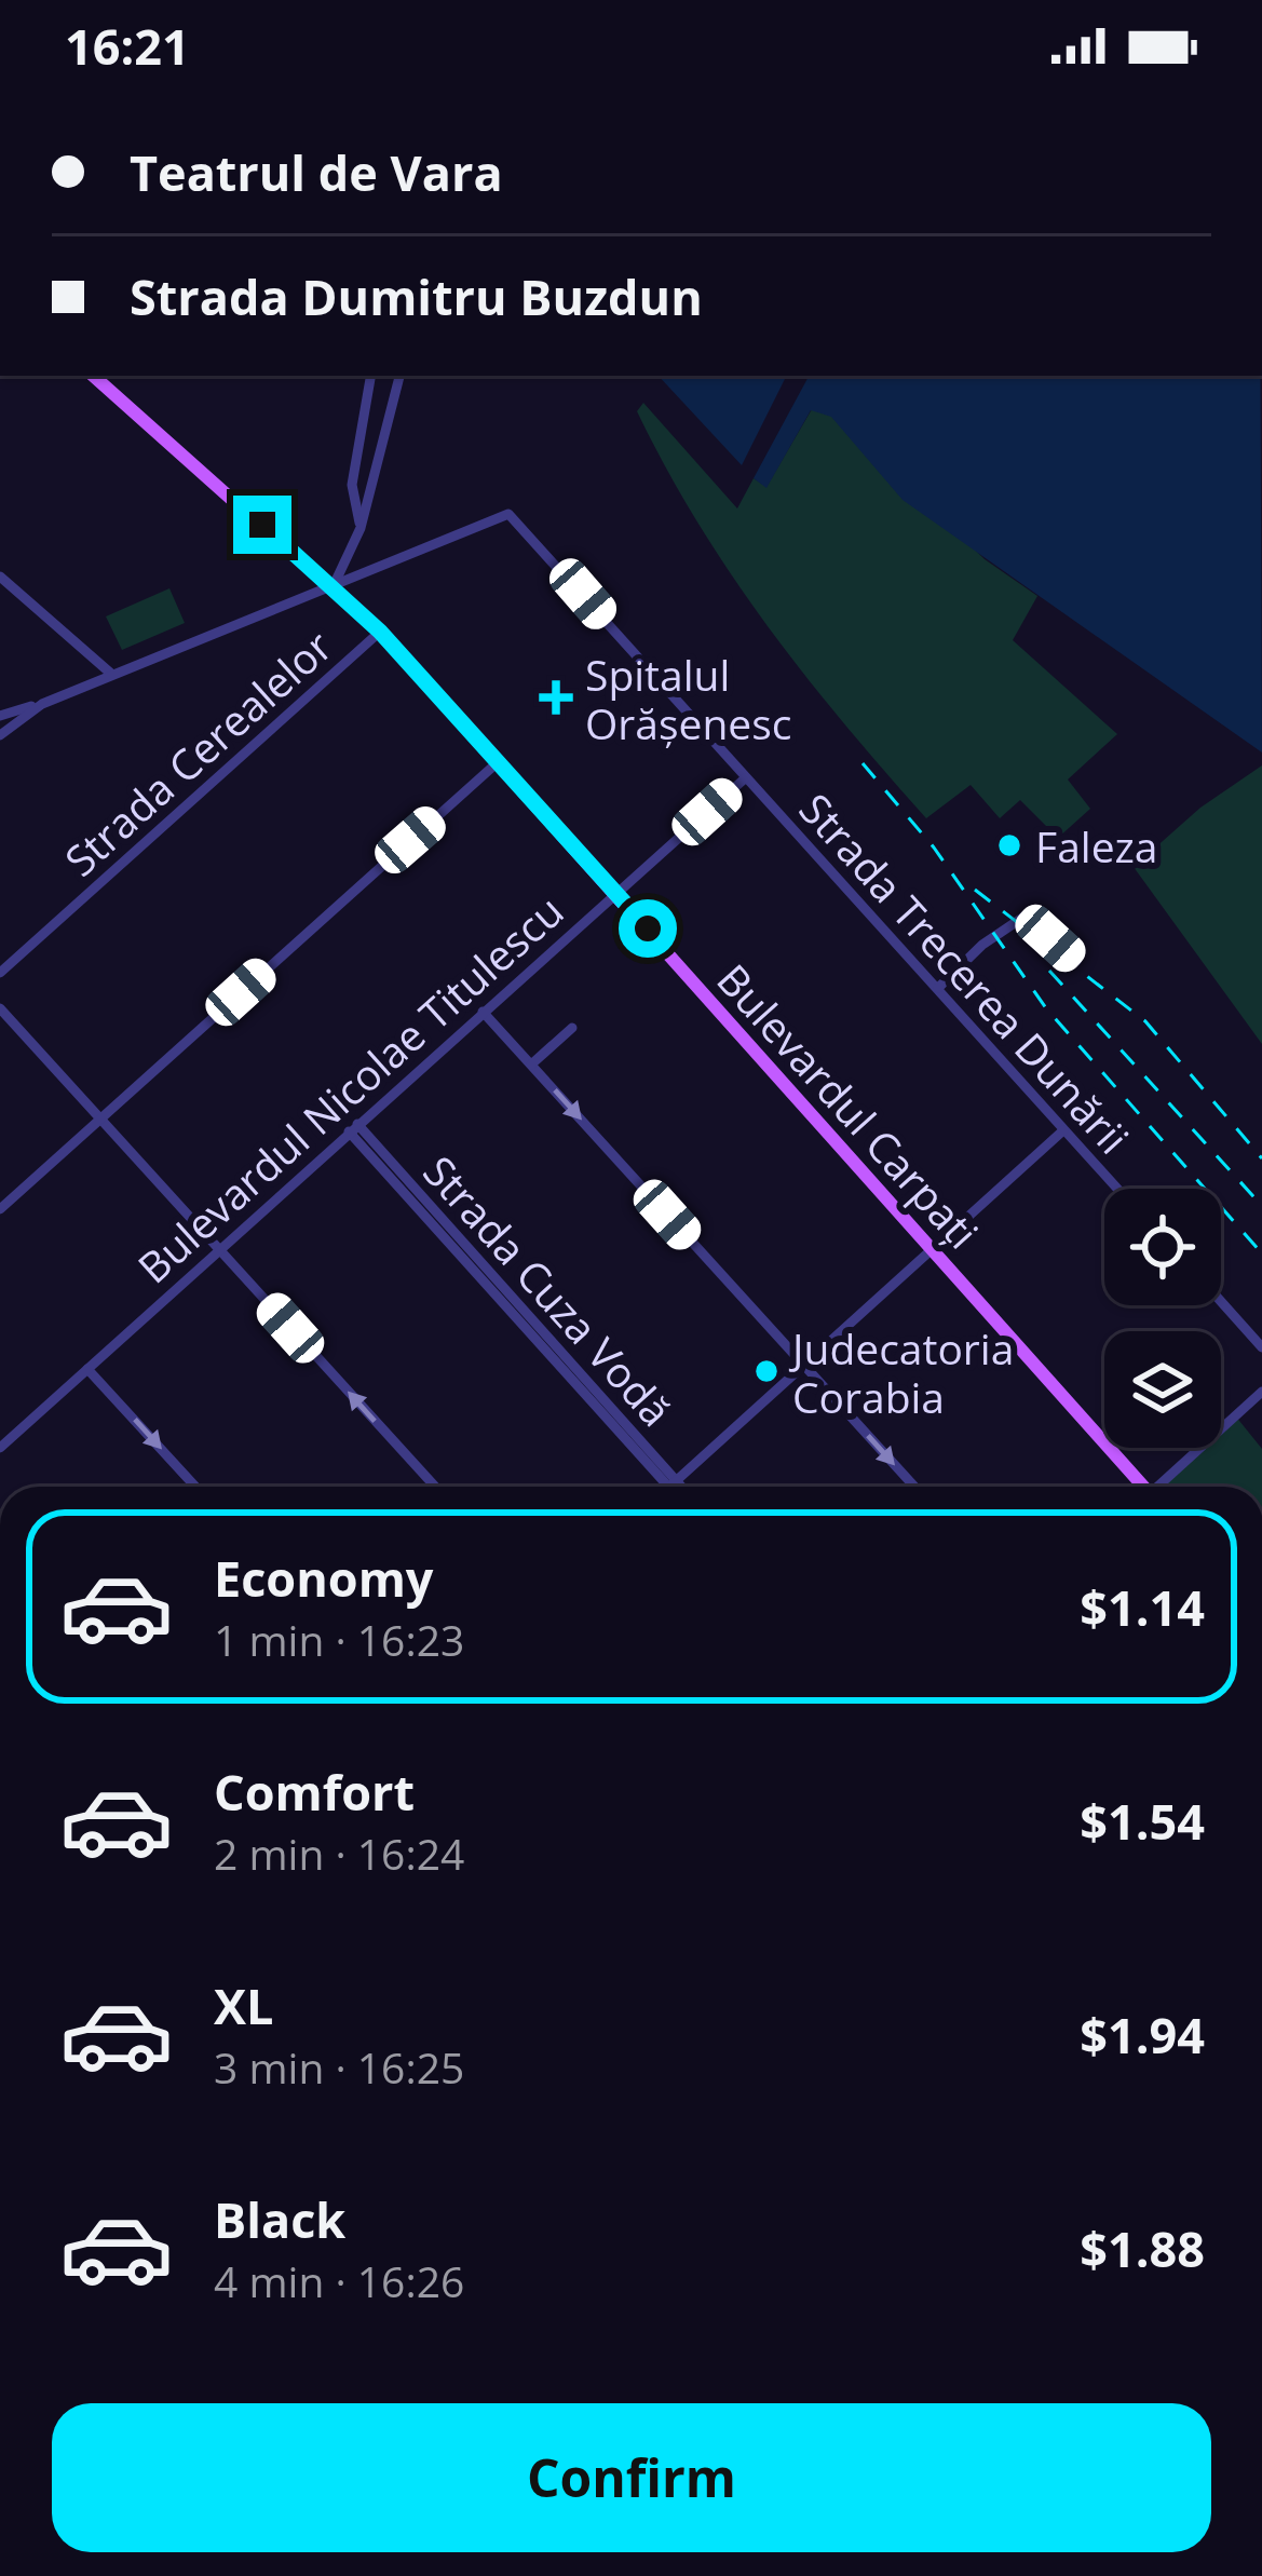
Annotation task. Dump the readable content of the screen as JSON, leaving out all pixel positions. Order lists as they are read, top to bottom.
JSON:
{
  "streets": {
    "main road": ["Bulevardul Carpați"],
    "street": [
      "Strada Cerealelor",
      "Strada Trecerea Dunării",
      "Bulevardul Nicolae Titulescu",
      "Strada Cuza Vodă"
    ]
  },
  "crossings": [
    ["Strada Cerealelor", "Bulevardul Carpați"],
    ["Strada Trecerea Dunării", "Bulevardul Nicolae Titulescu"],
    ["Strada Trecerea Dunării", "Bulevardul Carpați"],
    ["Bulevardul Nicolae Titulescu", "Bulevardul Carpați"],
    ["Bulevardul Nicolae Titulescu", "Strada Cuza Vodă"]
  ],
  "places": {
    "health": ["Spitalul Orășenesc"],
    "other": ["Faleza", "Judecatoria Corabia"]
  },
  "page": {
    "status": "16:21",
    "banner": ["Teatrul de Vara", "Strada Dumitru Buzdun"],
    "list": [
      {
        "name": "Economy",
        "note": "1 min · 16:23",
        "value": "$1.14"
      },
      {
        "name": "Comfort",
        "note": "2 min · 16:24",
        "value": "$1.54"
      },
      {
        "name": "XL",
        "note": "3 min · 16:25",
        "value": "$1.94"
      },
      {
        "name": "Black",
        "note": "4 min · 16:26",
        "value": "$1.88"
      }
    ],
    "buttons": "Confirm"
  }
}
